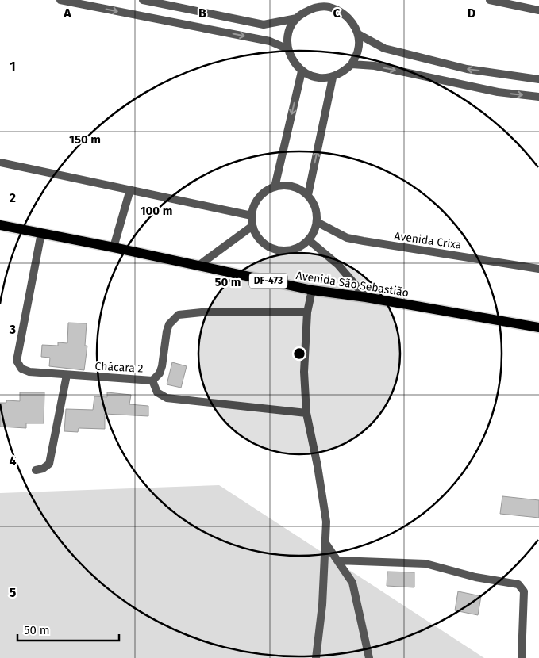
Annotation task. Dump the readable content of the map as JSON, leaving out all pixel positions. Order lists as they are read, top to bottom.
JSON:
{
  "streets": {
    "main road": ["DF-473", "Avenida São Sebastião"],
    "street": ["Avenida Crixa", "Chácara 2"]
  },
  "crossings": [
    ["Avenida São Sebastião", "Chácara 2"]
  ],
  "scale_bar": "50 m",
  "grid": {
    "columns": [
      "A",
      "B",
      "C",
      "D"
    ],
    "rows": [
      "1",
      "2",
      "3",
      "4",
      "5"
    ]
  },
  "rings": ["150 m", "100 m", "50 m"]
}
